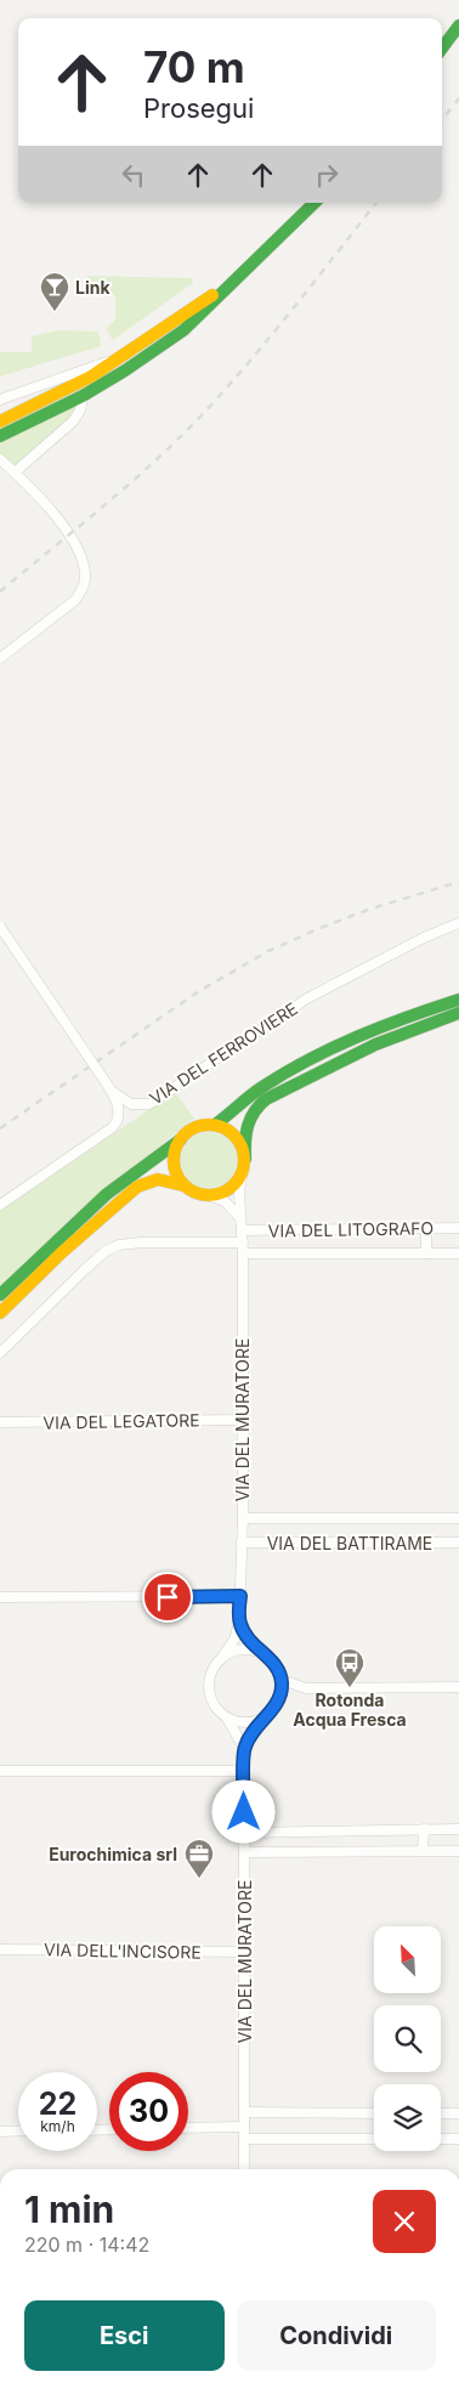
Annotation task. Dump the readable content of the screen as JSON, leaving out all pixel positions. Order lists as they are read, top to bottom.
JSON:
{
  "streets": {
    "street": [
      "VIA DEL FERROVIERE",
      "VIA DEL LITOGRAFO",
      "VIA DEL MURATORE",
      "VIA DEL LEGATORE",
      "VIA DEL BATTIRAME",
      "VIA DELL'INCISORE"
    ]
  },
  "crossings": [
    ["VIA DEL LITOGRAFO", "VIA DEL MURATORE"],
    ["VIA DEL MURATORE", "VIA DEL LEGATORE"],
    ["VIA DEL MURATORE", "VIA DEL BATTIRAME"],
    ["VIA DEL MURATORE", "VIA DELL'INCISORE"]
  ],
  "places": {
    "bar": ["Link"],
    "bus stop": ["Rotonda Acqua Fresca"],
    "office": ["Eurochimica srl"]
  },
  "north": "top left",
  "page": {
    "turn": ["70 m", "Prosegui"],
    "speed": "22 km/h",
    "limit": "30",
    "heading": ["1 min", "220 m · 14:42"],
    "buttons": ["Esci", "Condividi"]
  }
}
